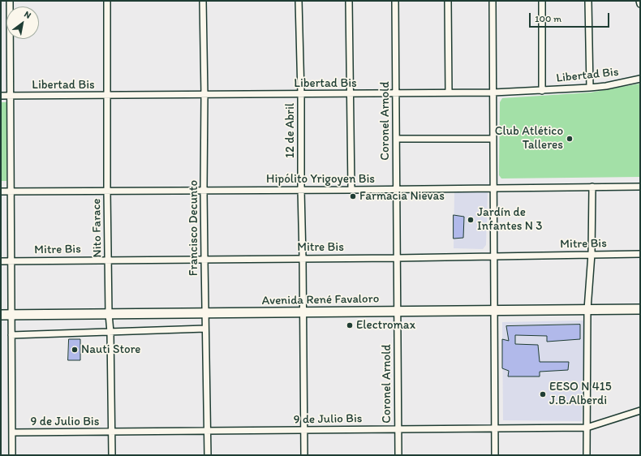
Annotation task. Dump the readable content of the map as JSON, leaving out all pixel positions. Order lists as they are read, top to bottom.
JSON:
{
  "streets": {
    "main road": ["Avenida René Favaloro"],
    "street": [
      "Libertad Bis",
      "Coronel Arnold",
      "12 de Abril",
      "Hipólito Yrigoyen Bis",
      "Nito Farace",
      "Francisco Decunto",
      "Mitre Bis",
      "9 de Julio Bis"
    ]
  },
  "crossings": [
    ["Libertad Bis", "Coronel Arnold"],
    ["Libertad Bis", "12 de Abril"],
    ["Libertad Bis", "Nito Farace"],
    ["Libertad Bis", "Francisco Decunto"],
    ["Coronel Arnold", "Hipólito Yrigoyen Bis"],
    ["Coronel Arnold", "Mitre Bis"],
    ["Coronel Arnold", "Avenida René Favaloro"],
    ["Coronel Arnold", "9 de Julio Bis"],
    ["12 de Abril", "Hipólito Yrigoyen Bis"],
    ["12 de Abril", "Mitre Bis"],
    ["12 de Abril", "Avenida René Favaloro"],
    ["12 de Abril", "9 de Julio Bis"],
    ["Hipólito Yrigoyen Bis", "Nito Farace"],
    ["Hipólito Yrigoyen Bis", "Francisco Decunto"],
    ["Nito Farace", "Mitre Bis"],
    ["Nito Farace", "Avenida René Favaloro"],
    ["Nito Farace", "9 de Julio Bis"],
    ["Francisco Decunto", "Mitre Bis"],
    ["Francisco Decunto", "Avenida René Favaloro"],
    ["Francisco Decunto", "9 de Julio Bis"]
  ],
  "places": [
    "Club Atlético Talleres",
    "Farmacia Nievas",
    "Jardín de Infantes N 3",
    "Electromax",
    "Nauti Store",
    "EESO N 415 J.B.Alberdi"
  ],
  "scale_bar": "100 m",
  "north": "top right"
}
